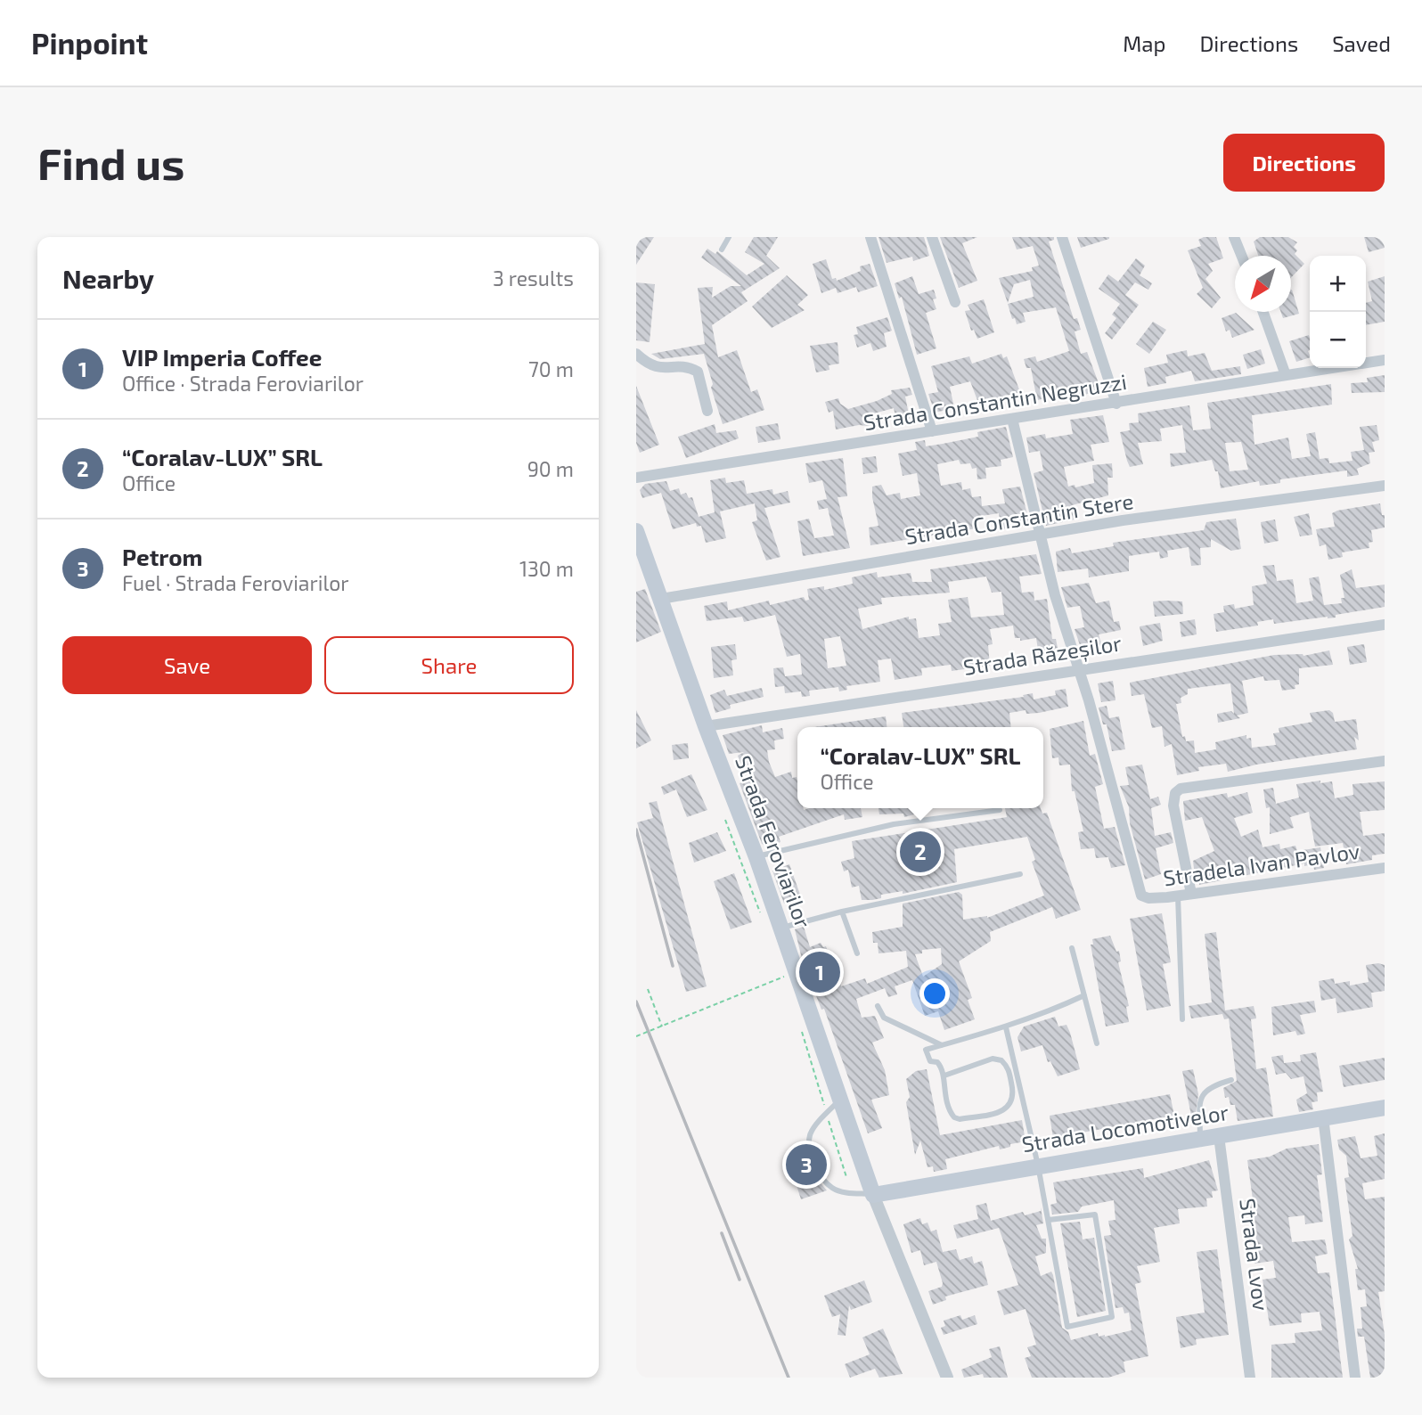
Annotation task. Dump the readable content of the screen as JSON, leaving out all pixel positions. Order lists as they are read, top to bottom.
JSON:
{
  "streets": {
    "main road": ["Strada Feroviarilor", "Strada Locomotivelor"],
    "street": [
      "Strada Constantin Negruzzi",
      "Strada Constantin Stere",
      "Strada Răzeșilor",
      "Stradela Ivan Pavlov",
      "Strada Lvov"
    ]
  },
  "crossings": [
    ["Strada Constantin Stere", "Strada Feroviarilor"],
    ["Strada Răzeșilor", "Strada Feroviarilor"],
    ["Strada Răzeșilor", "Stradela Ivan Pavlov"],
    ["Strada Feroviarilor", "Strada Locomotivelor"],
    ["Strada Locomotivelor", "Strada Lvov"]
  ],
  "north": "bottom left",
  "page": {
    "header": "Pinpoint",
    "nav": ["Map", "Directions", "Saved"],
    "buttons": [
      "Directions",
      ["Save", "Share"]
    ],
    "title": "Find us",
    "heading": ["Nearby", "3 results"],
    "map_buttons": ["+", "−"],
    "list": [
      {
        "mark": "1",
        "name": "VIP Imperia Coffee",
        "note": "Office · Strada Feroviarilor",
        "value": "70 m"
      },
      {
        "mark": "2",
        "name": "“Coralav-LUX” SRL",
        "note": "Office",
        "value": "90 m"
      },
      {
        "mark": "3",
        "name": "Petrom",
        "note": "Fuel · Strada Feroviarilor",
        "value": "130 m"
      }
    ],
    "popup": ["“Coralav-LUX” SRL", "Office"],
    "pins": ["2", "1", "3"]
  }
}
